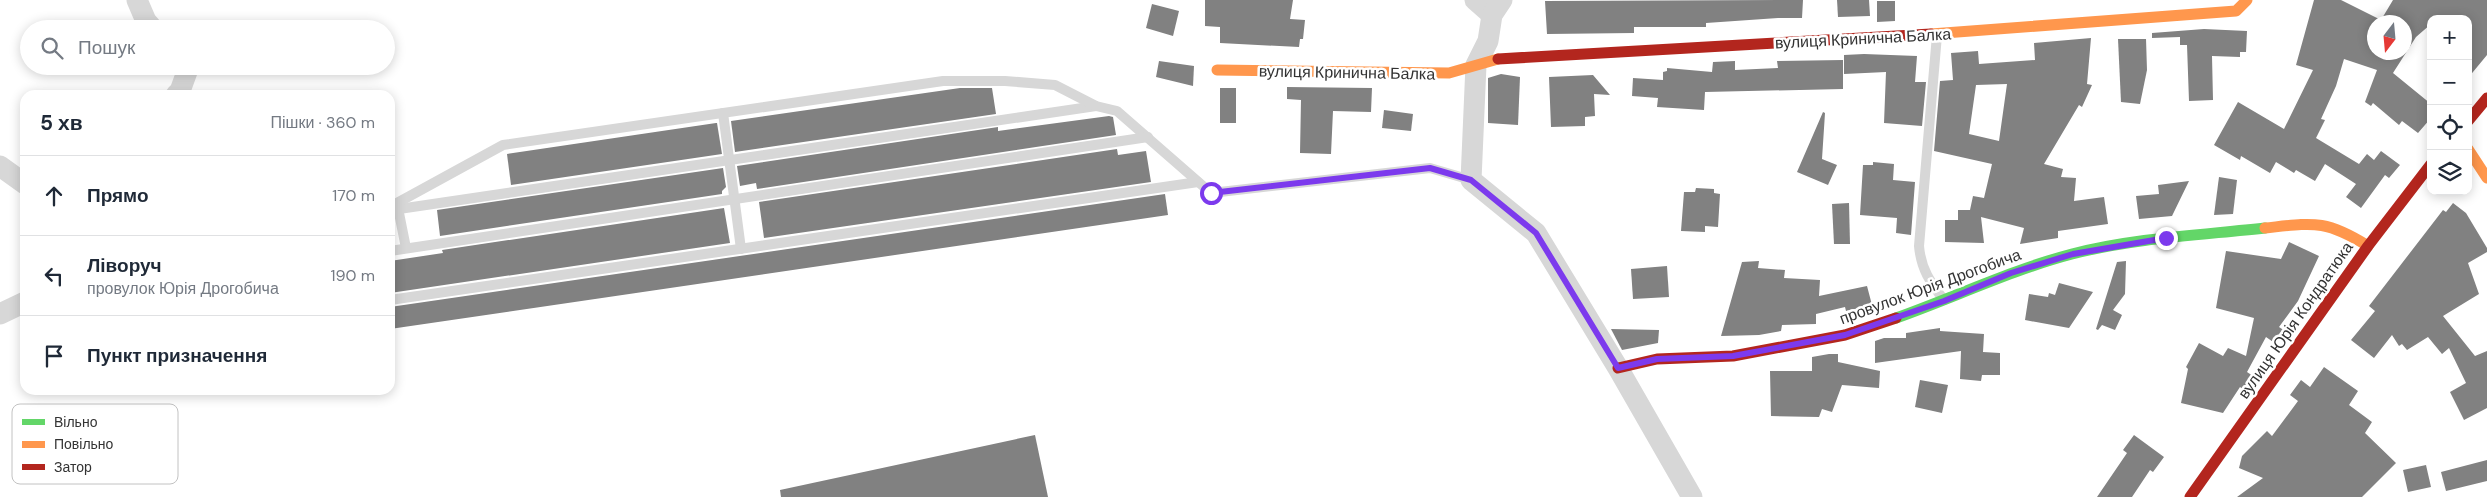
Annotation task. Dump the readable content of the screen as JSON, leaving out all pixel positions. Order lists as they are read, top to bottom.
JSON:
{
  "streets": {
    "street": ["вулиця Кринична Балка", "провулок Юрія Дрогобича", "вулиця Юрія Кондратюка"]
  },
  "crossings": [
    ["провулок Юрія Дрогобича", "вулиця Юрія Кондратюка"]
  ],
  "legend": ["Вільно", "Повільно", "Затор"],
  "north": "bottom",
  "page": {
    "map_buttons": ["+", "−"],
    "search": "Пошук",
    "heading": ["5 хв", "Пішки · 360 m"],
    "list": [
      ["Прямо", "170 m"],
      ["Ліворуч", "провулок Юрія Дрогобича", "190 m"],
      "Пункт призначення"
    ]
  }
}
